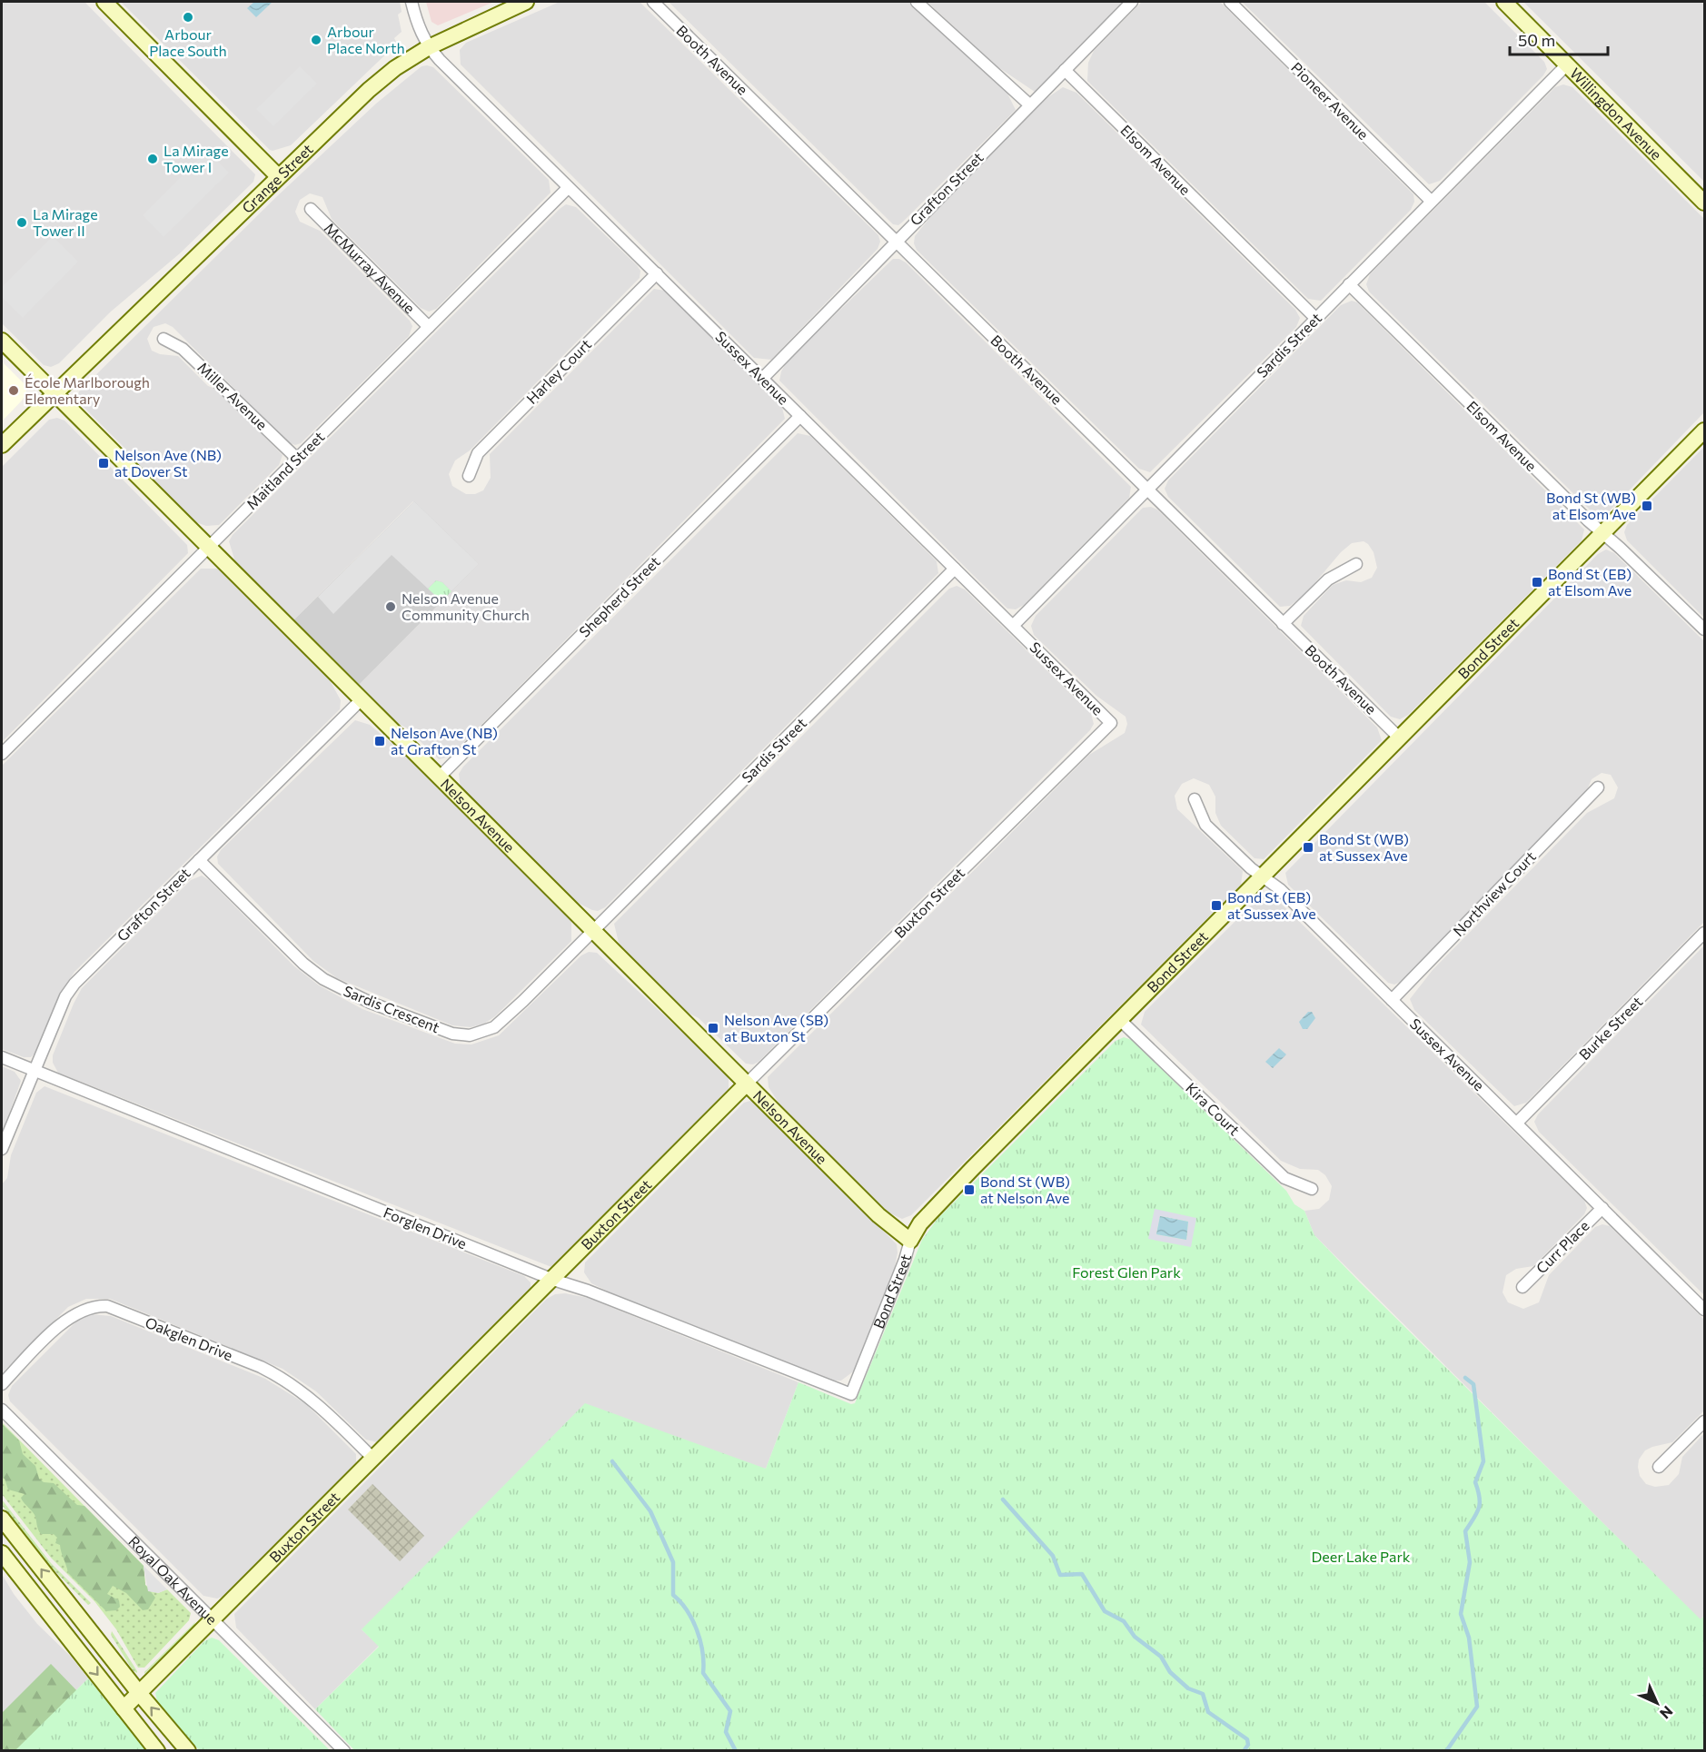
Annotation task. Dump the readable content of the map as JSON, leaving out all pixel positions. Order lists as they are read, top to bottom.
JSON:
{
  "streets": {
    "street": [
      "Booth Avenue",
      "Pioneer Avenue",
      "Willingdon Avenue",
      "Elsom Avenue",
      "Grange Street",
      "Grafton Street",
      "McMurray Avenue",
      "Sardis Street",
      "Sussex Avenue",
      "Harley Court",
      "Miller Avenue",
      "Maitland Street",
      "Shepherd Street",
      "Bond Street",
      "Nelson Avenue",
      "Northview Court",
      "Buxton Street",
      "Sardis Crescent",
      "Burke Street",
      "Kira Court",
      "Forglen Drive",
      "Curr Place",
      "Oakglen Drive",
      "Royal Oak Avenue"
    ]
  },
  "crossings": [
    ["Booth Avenue", "Grafton Street"],
    ["Booth Avenue", "Sardis Street"],
    ["Booth Avenue", "Bond Street"],
    ["Pioneer Avenue", "Sardis Street"],
    ["Willingdon Avenue", "Sardis Street"],
    ["Elsom Avenue", "Grafton Street"],
    ["Elsom Avenue", "Sardis Street"],
    ["Elsom Avenue", "Bond Street"],
    ["Grange Street", "Sussex Avenue"],
    ["Grange Street", "Nelson Avenue"],
    ["Grafton Street", "Sussex Avenue"],
    ["Grafton Street", "Nelson Avenue"],
    ["Grafton Street", "Sardis Crescent"],
    ["Grafton Street", "Forglen Drive"],
    ["McMurray Avenue", "Maitland Street"],
    ["Sardis Street", "Sussex Avenue"],
    ["Sardis Street", "Nelson Avenue"],
    ["Sardis Street", "Sardis Crescent"],
    ["Sussex Avenue", "Harley Court"],
    ["Sussex Avenue", "Maitland Street"],
    ["Sussex Avenue", "Shepherd Street"],
    ["Sussex Avenue", "Bond Street"],
    ["Sussex Avenue", "Northview Court"],
    ["Sussex Avenue", "Buxton Street"],
    ["Sussex Avenue", "Burke Street"],
    ["Sussex Avenue", "Curr Place"],
    ["Miller Avenue", "Maitland Street"],
    ["Maitland Street", "Nelson Avenue"],
    ["Shepherd Street", "Nelson Avenue"],
    ["Bond Street", "Nelson Avenue"],
    ["Bond Street", "Kira Court"],
    ["Bond Street", "Forglen Drive"],
    ["Nelson Avenue", "Buxton Street"],
    ["Nelson Avenue", "Sardis Crescent"],
    ["Buxton Street", "Forglen Drive"],
    ["Buxton Street", "Oakglen Drive"],
    ["Buxton Street", "Royal Oak Avenue"]
  ],
  "parks": ["Forest Glen Park", "Deer Lake Park"],
  "places": {
    "other": [
      "Arbour Place South",
      "Arbour Place North",
      "La Mirage Tower I",
      "La Mirage Tower II",
      "École Marlborough Elementary",
      "Nelson Avenue Community Church"
    ],
    "transit": [
      "Nelson Ave (NB) at Dover St",
      "Bond St (WB) at Elsom Ave",
      "Bond St (EB) at Elsom Ave",
      "Nelson Ave (NB) at Grafton St",
      "Bond St (WB) at Sussex Ave",
      "Bond St (EB) at Sussex Ave",
      "Nelson Ave (SB) at Buxton St",
      "Bond St (WB) at Nelson Ave"
    ]
  },
  "scale_bar": "50 m",
  "north": "bottom right"
}
